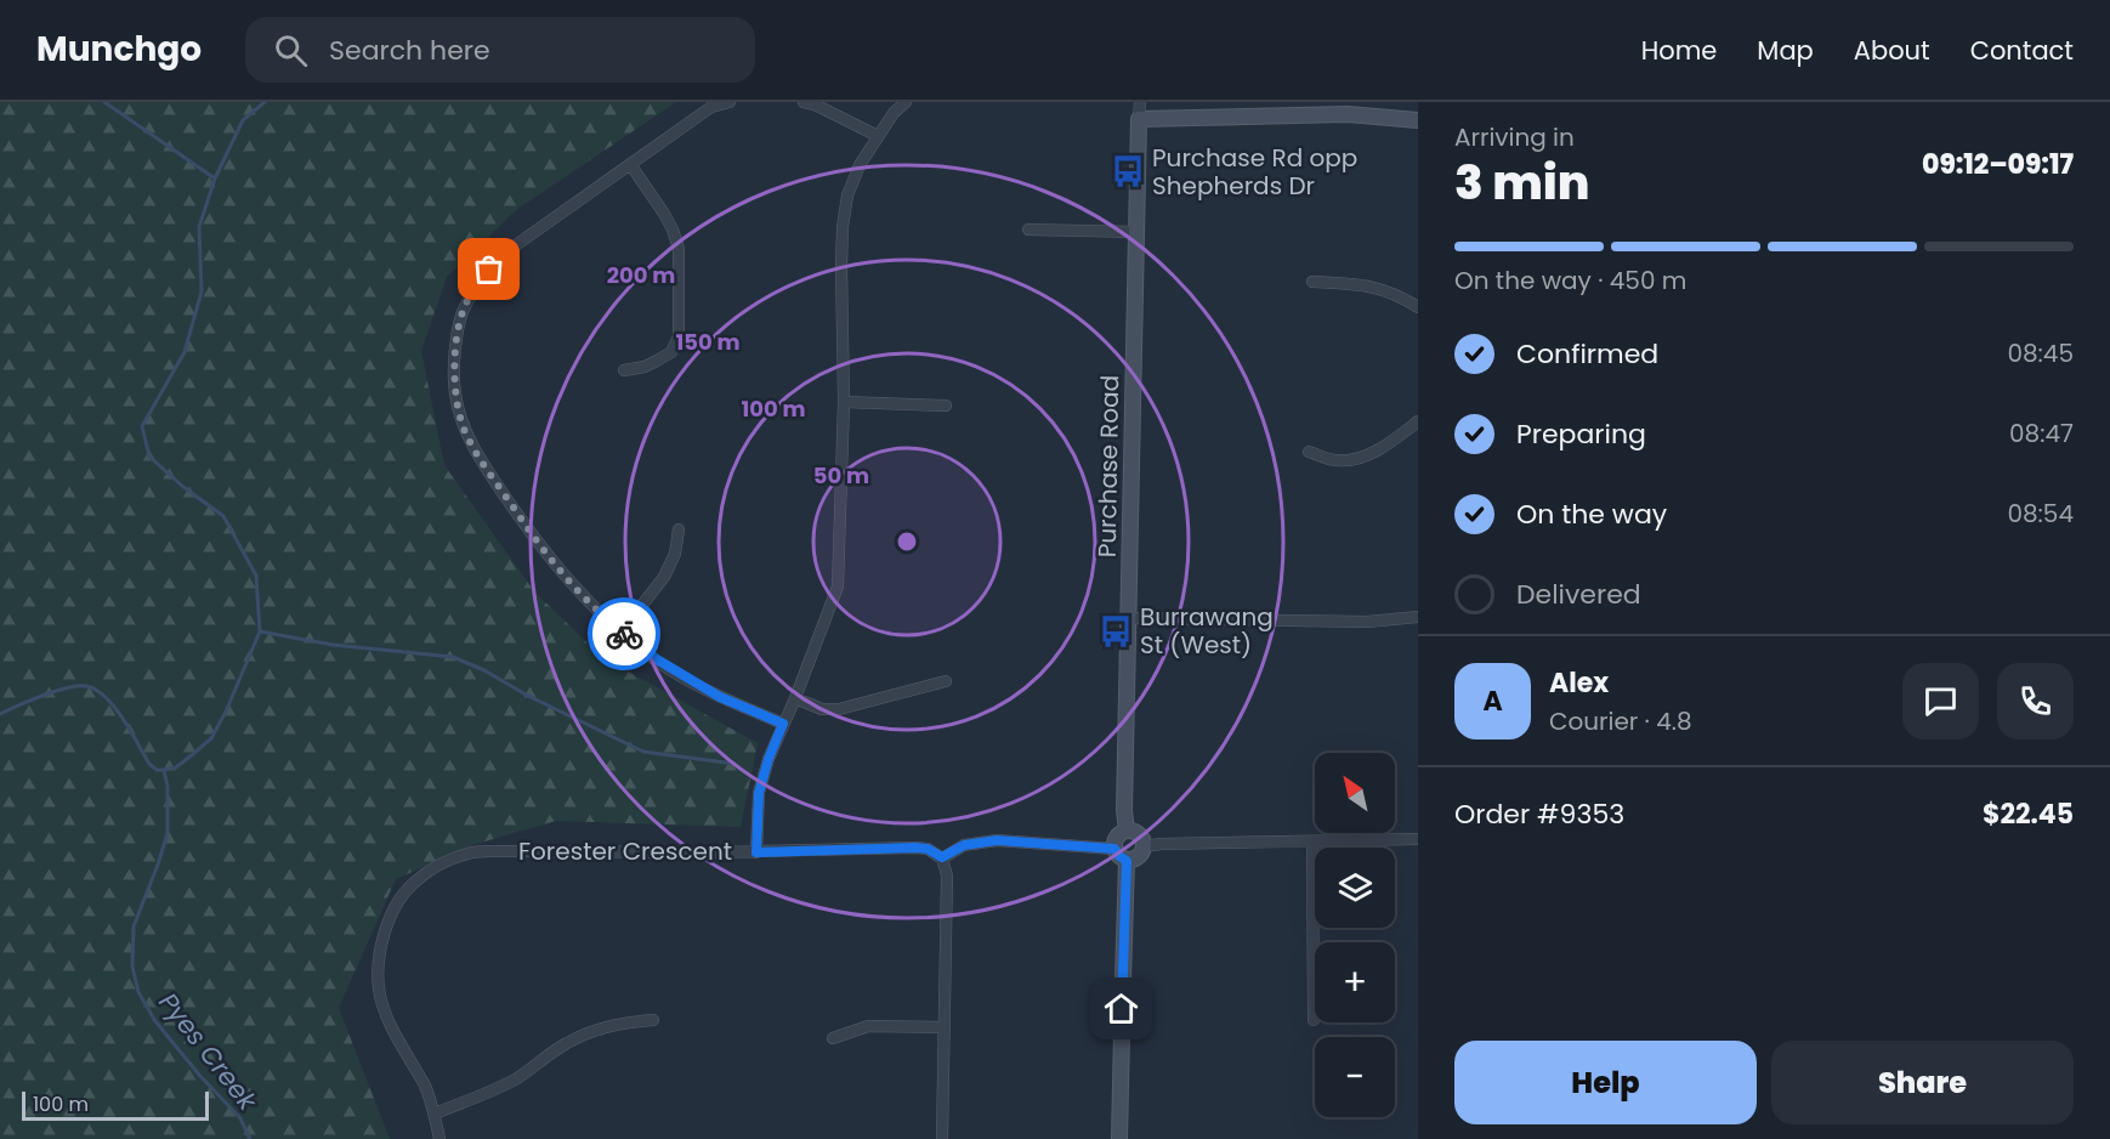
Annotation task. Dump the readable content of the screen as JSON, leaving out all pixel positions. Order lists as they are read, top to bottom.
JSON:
{
  "streets": {
    "main road": ["Purchase Road"],
    "street": ["Forester Crescent"]
  },
  "water": ["Pyes Creek"],
  "places": {
    "bus stop": ["Purchase Rd opp Shepherds Dr", "Burrawang St (West)"]
  },
  "scale_bar": "100 m",
  "north": "top left",
  "page": {
    "header": "Munchgo",
    "search": "Search here",
    "nav": [
      "Home",
      "Map",
      "About",
      "Contact"
    ],
    "heading": ["3 min", "Arriving in", "09:12–09:17"],
    "panel": [
      "Alex",
      "Courier · 4.8",
      "Order #9353",
      "$22.45"
    ],
    "bar": "On the way · 450 m",
    "list": [
      ["Confirmed", "08:45"],
      ["Preparing", "08:47"],
      ["On the way", "08:54"],
      "Delivered"
    ],
    "round": "A",
    "map_buttons": ["+", "−"],
    "buttons": ["Help", "Share"],
    "scale": "100 m"
  },
  "rings": [
    "200 m",
    "150 m",
    "100 m",
    "50 m"
  ]
}
